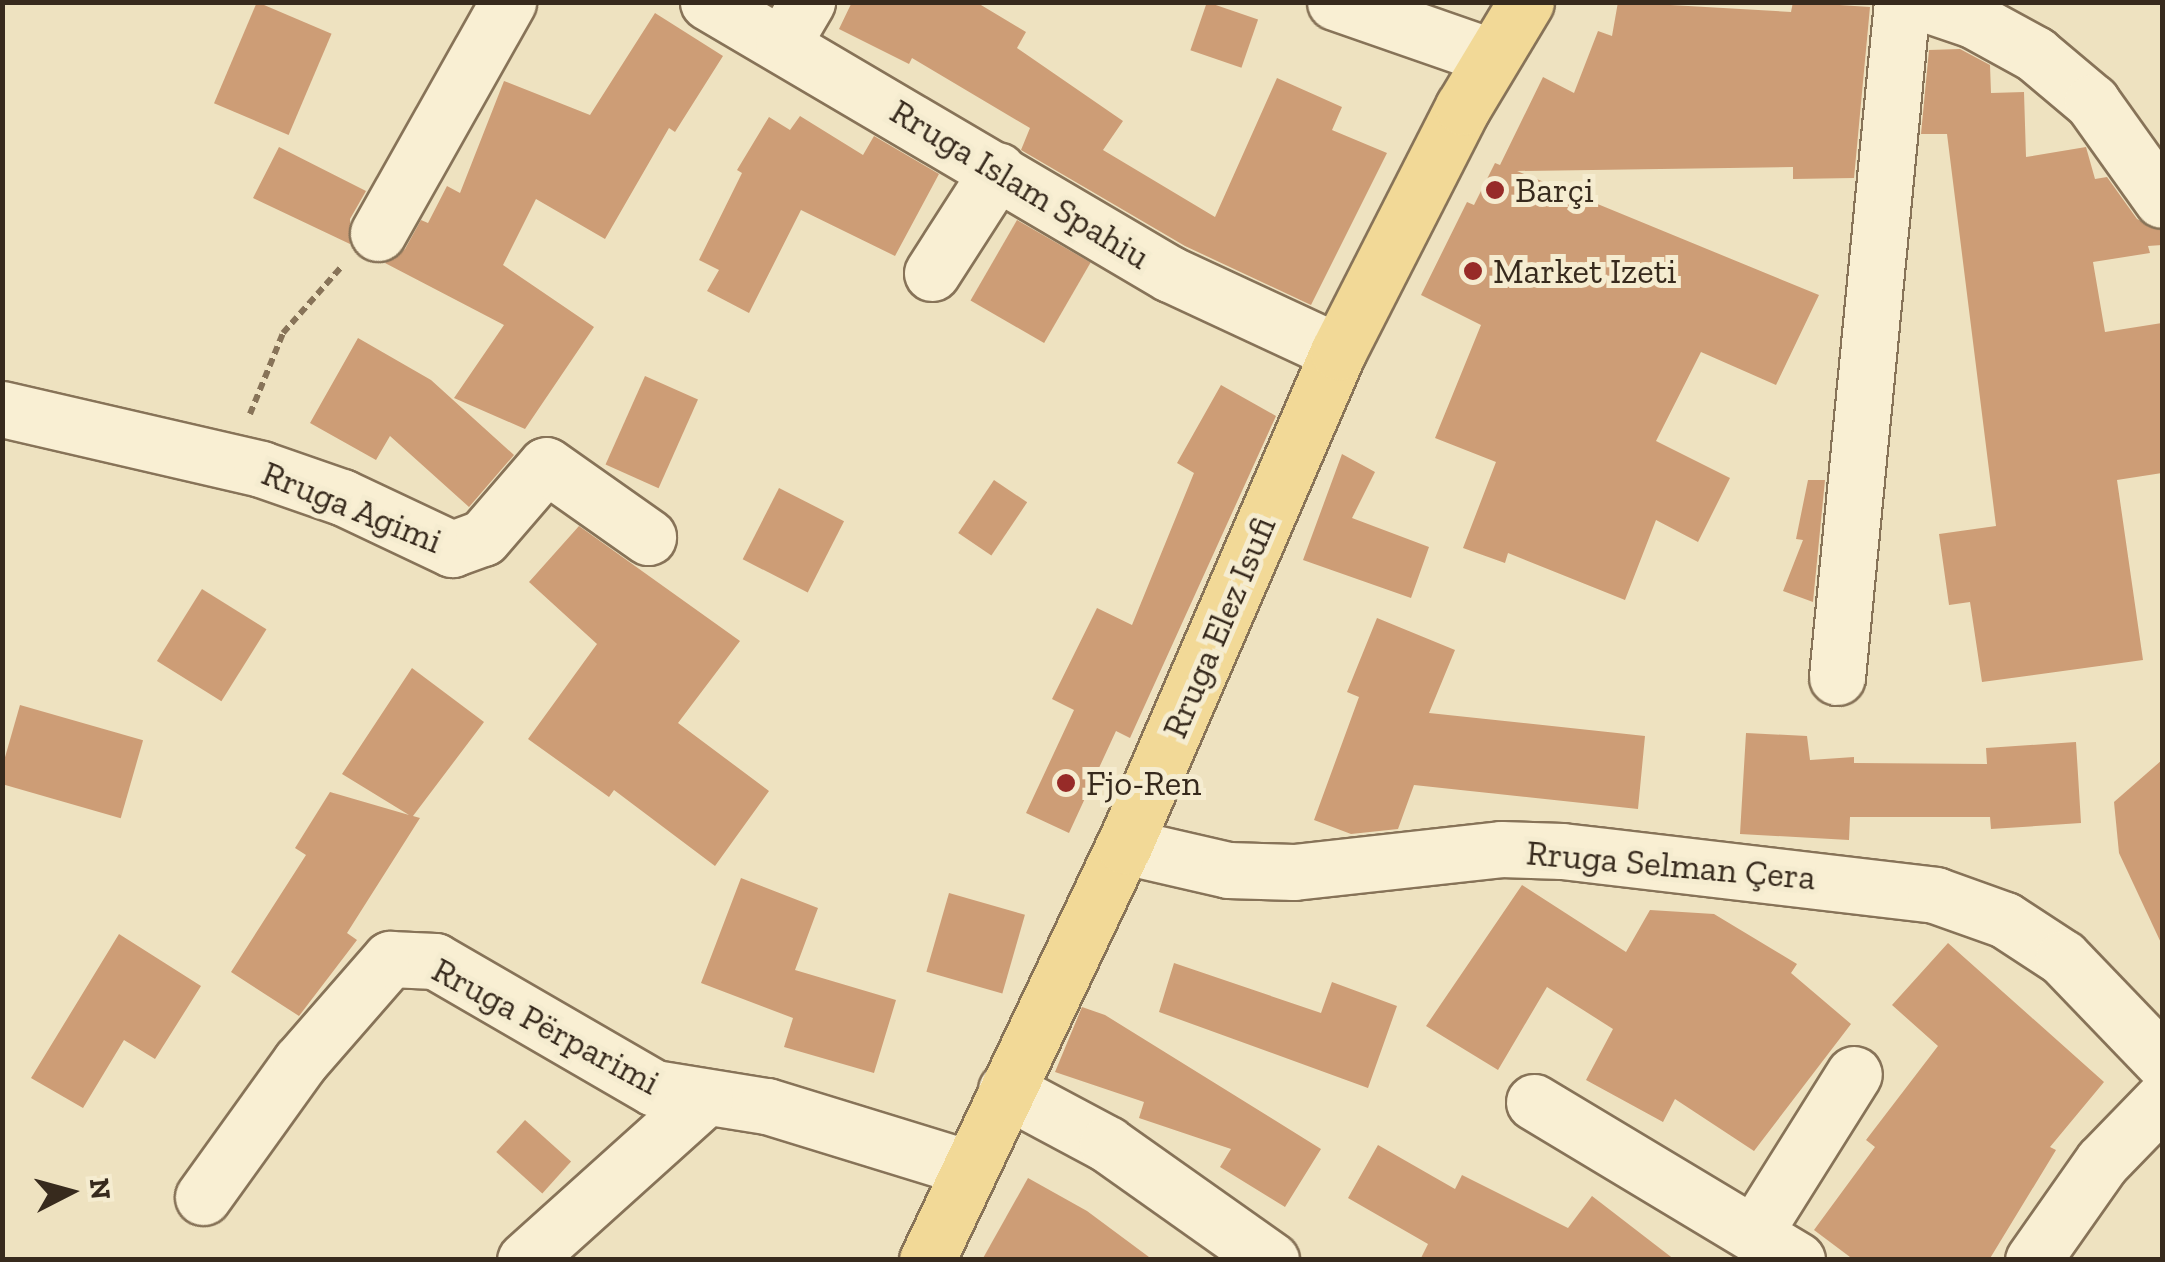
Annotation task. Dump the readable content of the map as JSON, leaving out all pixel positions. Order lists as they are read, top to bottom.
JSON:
{
  "streets": {
    "main road": ["Rruga Elez Isufi"],
    "street": [
      "Rruga Islam Spahiu",
      "Rruga Agimi",
      "Rruga Selman Çera",
      "Rruga Përparimi"
    ]
  },
  "crossings": [
    ["Rruga Islam Spahiu", "Rruga Elez Isufi"],
    ["Rruga Elez Isufi", "Rruga Selman Çera"],
    ["Rruga Elez Isufi", "Rruga Përparimi"]
  ],
  "places": ["Barçi", "Market Izeti", "Fjo-Ren"],
  "north": "right"
}
